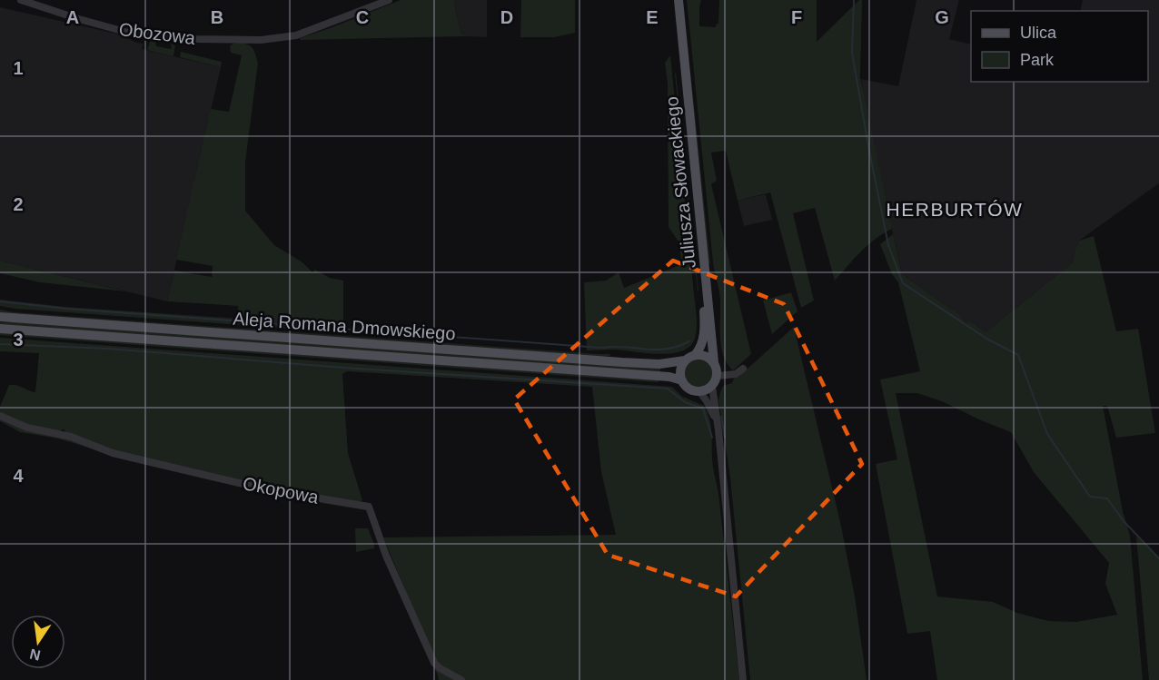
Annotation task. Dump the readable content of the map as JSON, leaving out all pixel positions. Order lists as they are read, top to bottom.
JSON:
{
  "streets": {
    "main road": ["Juliusza Słowackiego", "Aleja Romana Dmowskiego"],
    "street": ["Obozowa", "Okopowa"]
  },
  "crossings": [
    ["Juliusza Słowackiego", "Aleja Romana Dmowskiego"]
  ],
  "districts": ["HERBURTÓW"],
  "legend": ["Ulica", "Park"],
  "north": "bottom",
  "grid": {
    "columns": [
      "A",
      "B",
      "C",
      "D",
      "E",
      "F",
      "G"
    ],
    "rows": [
      "1",
      "2",
      "3",
      "4"
    ]
  }
}
